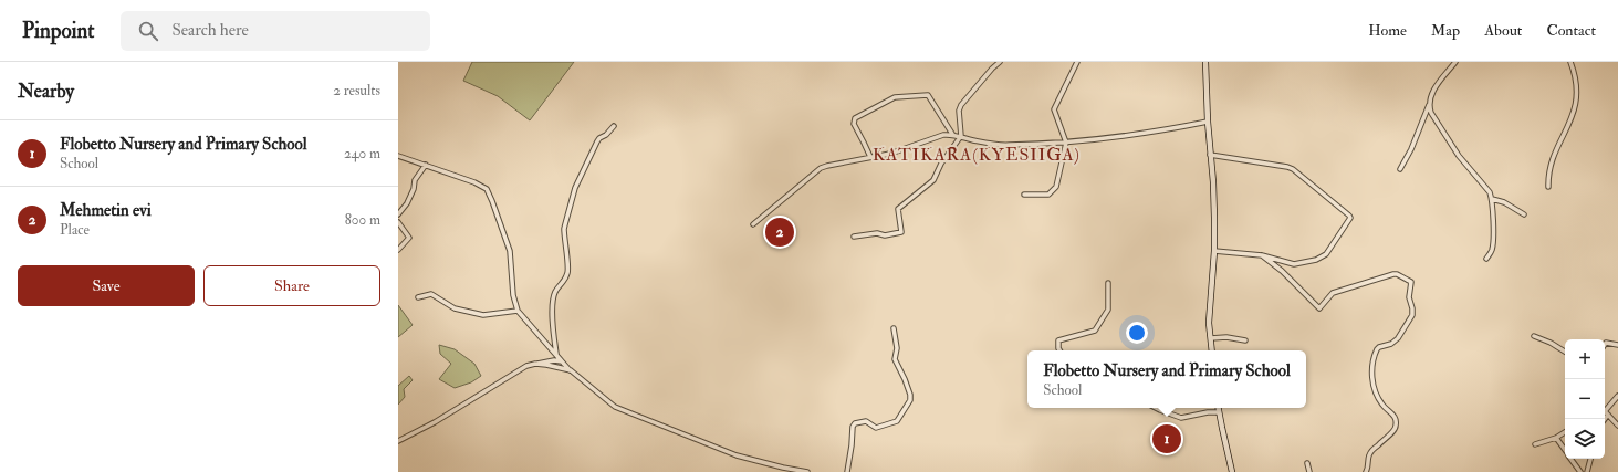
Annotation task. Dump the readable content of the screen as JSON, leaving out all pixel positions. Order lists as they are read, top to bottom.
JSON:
{
  "districts": ["KATIKARA(KYESIIGA)"],
  "page": {
    "header": "Pinpoint",
    "search": "Search here",
    "nav": [
      "Home",
      "Map",
      "About",
      "Contact"
    ],
    "heading": ["Nearby", "2 results"],
    "list": [
      {
        "mark": "1",
        "name": "Flobetto Nursery and Primary School",
        "note": "School",
        "value": "240 m"
      },
      {
        "mark": "2",
        "name": "Mehmetin evi",
        "note": "Place",
        "value": "800 m"
      }
    ],
    "pins": ["2", "1"],
    "buttons": ["Save", "Share"],
    "map_buttons": ["+", "−"],
    "popup": ["Flobetto Nursery and Primary School", "School"]
  }
}
